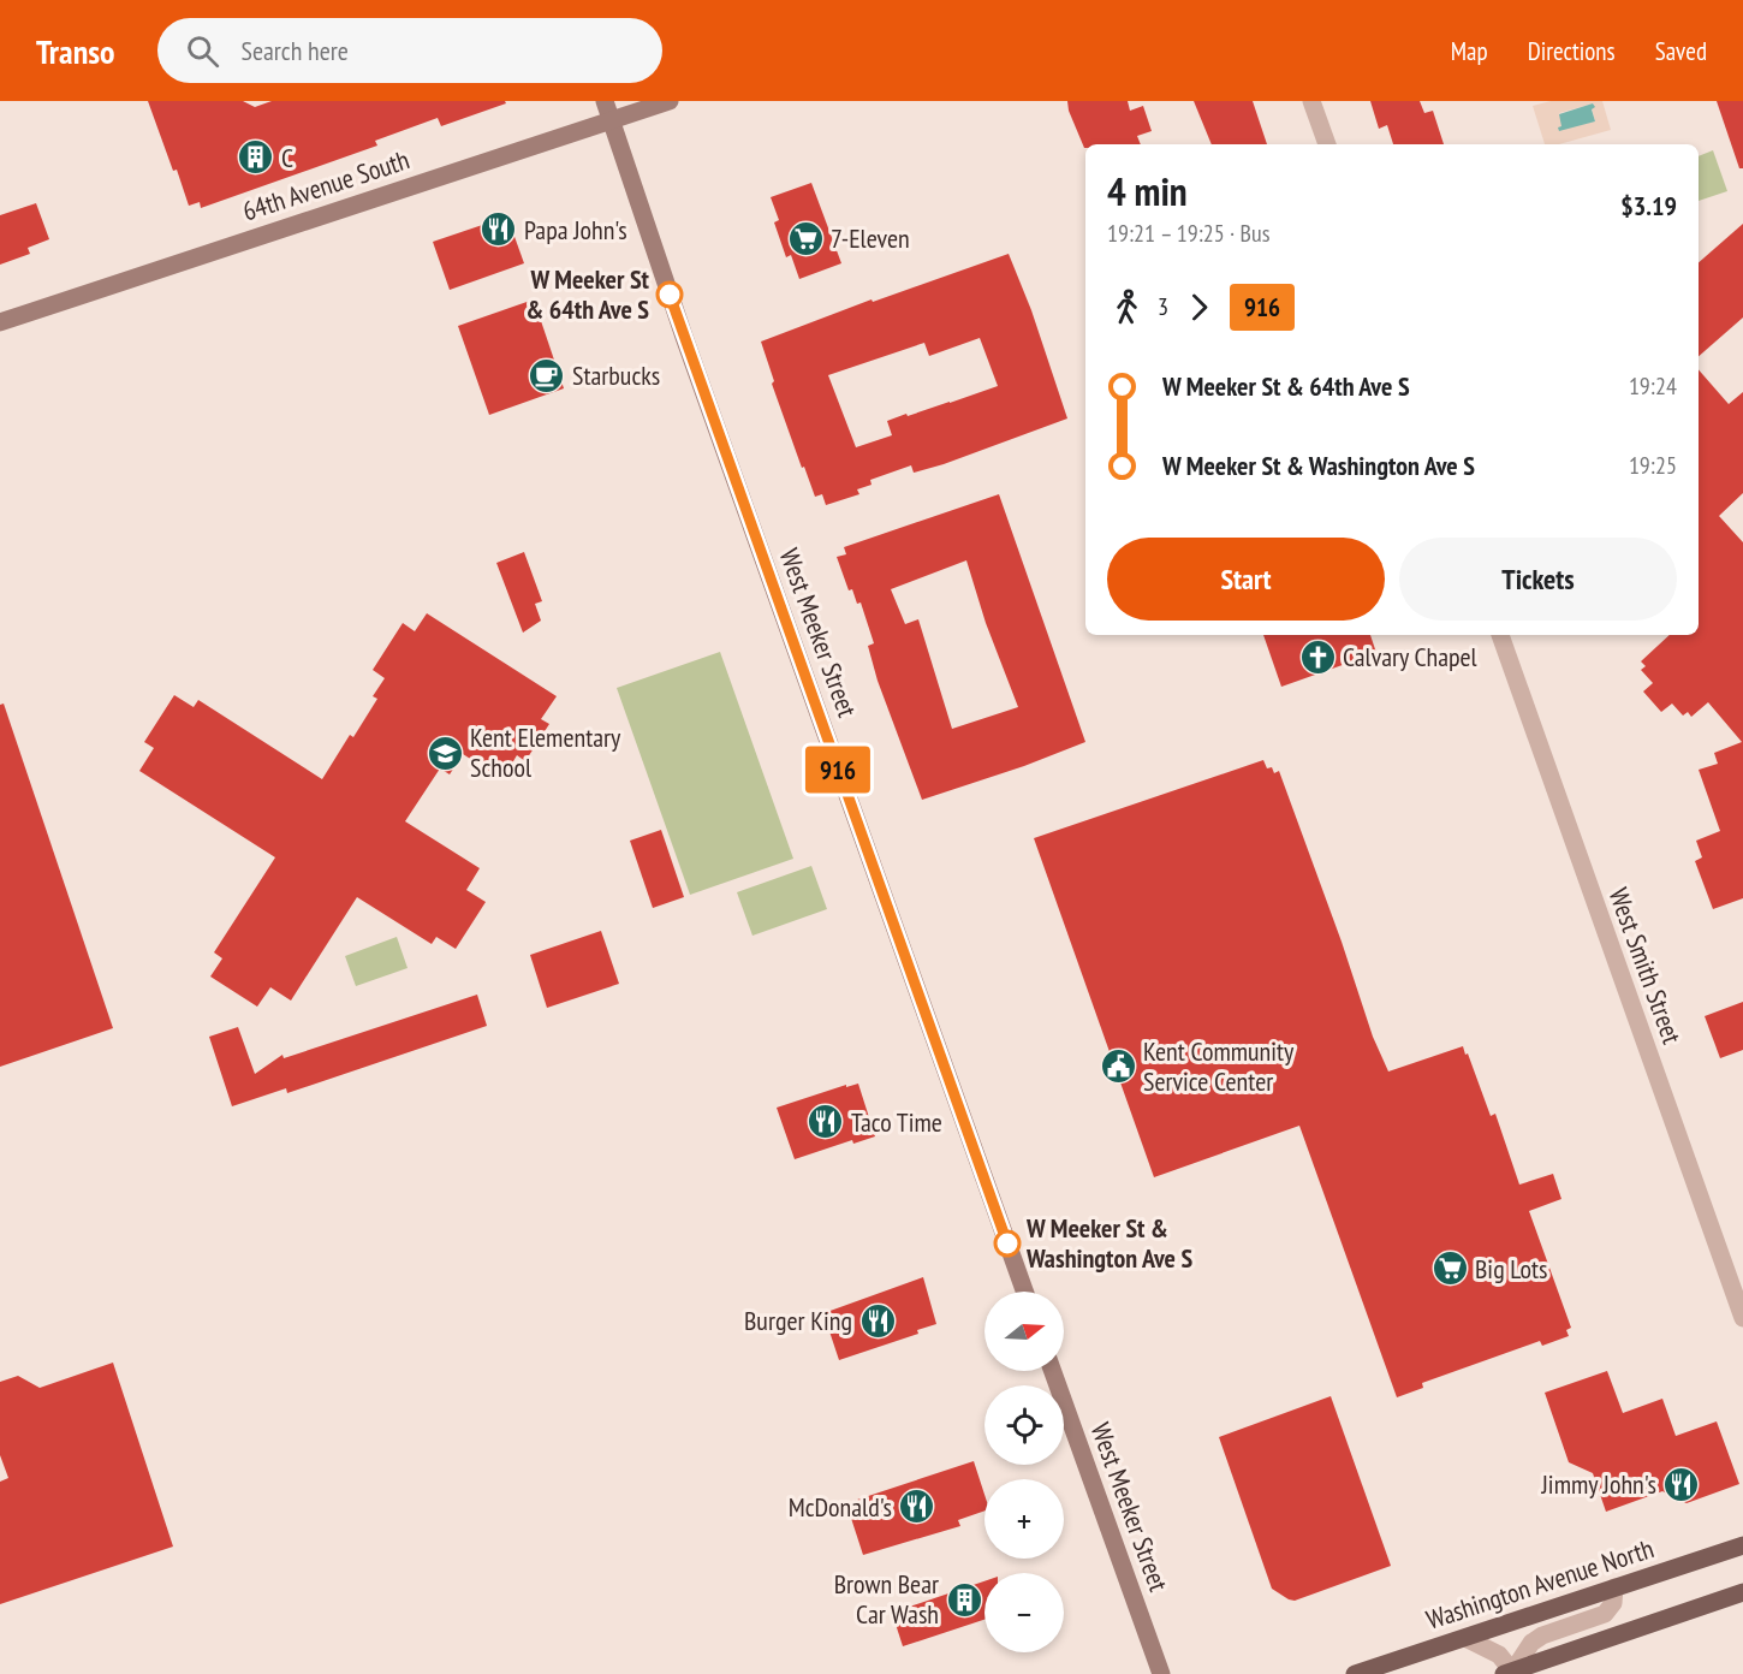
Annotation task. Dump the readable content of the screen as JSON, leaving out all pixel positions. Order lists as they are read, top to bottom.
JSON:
{
  "streets": {
    "main road": ["64th Avenue South", "West Meeker Street", "Washington Avenue North"],
    "street": ["West Smith Street"]
  },
  "crossings": [
    ["64th Avenue South", "West Meeker Street"]
  ],
  "places": {
    "building": ["C", "Brown Bear Car Wash"],
    "restaurant": [
      "Papa John's",
      "Taco Time",
      "Burger King",
      "Jimmy John's",
      "McDonald's"
    ],
    "supermarket": ["7-Eleven", "Big Lots"],
    "other": ["W Meeker St & 64th Ave S", "W Meeker St & Washington Ave S"],
    "cafe": ["Starbucks"],
    "church": ["Calvary Chapel"],
    "school or university": ["Kent Elementary School"],
    "public building": ["Kent Community Service Center"]
  },
  "lines": ["bus line 916"],
  "north": "right",
  "page": {
    "header": "Transo",
    "search": "Search here",
    "nav": ["Map", "Directions", "Saved"],
    "on_map": "916",
    "heading": ["4 min", "19:21 – 19:25 · Bus", "$3.19"],
    "legs": ["3", "916"],
    "list": [
      {
        "name": "W Meeker St & 64th Ave S",
        "value": "19:24"
      },
      {
        "name": "W Meeker St & Washington Ave S",
        "value": "19:25"
      }
    ],
    "buttons": ["Start", "Tickets"],
    "map_buttons": ["+", "−"]
  }
}
